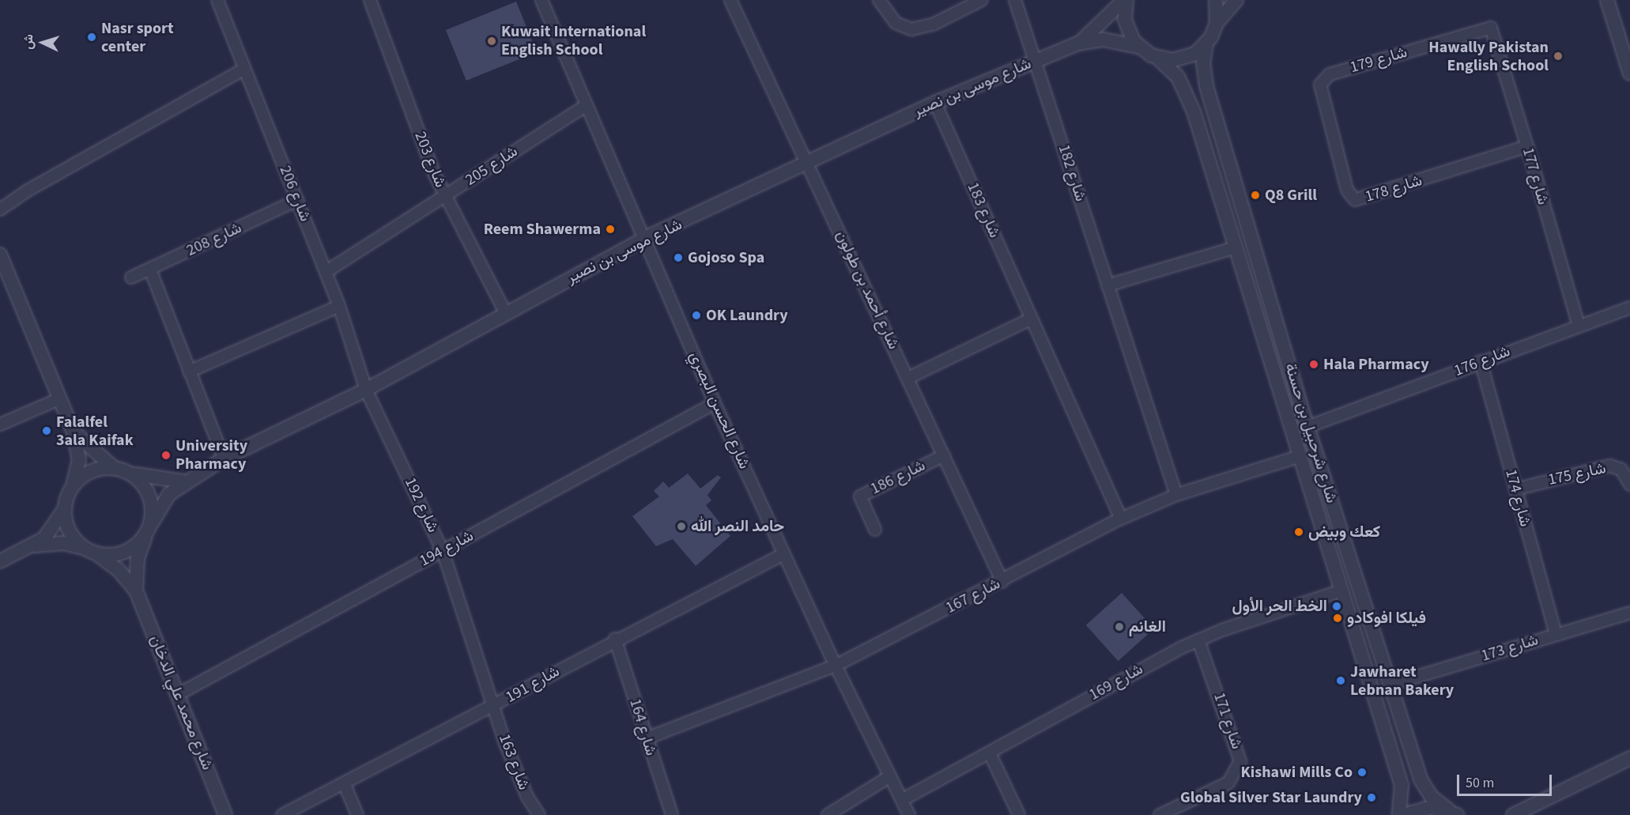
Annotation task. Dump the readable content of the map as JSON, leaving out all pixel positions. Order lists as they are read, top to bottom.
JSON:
{
  "streets": {
    "street": [
      "شارع 179",
      "شارع موسى بن نصير",
      "شارع 203",
      "شارع 205",
      "شارع 182",
      "شارع 177",
      "شارع 178",
      "شارع 206",
      "شارع 183",
      "شارع 208",
      "شارع أحمد بن طولون",
      "شارع 176",
      "شارع الحسن البصري",
      "شارع شرحبيل بن حسنة",
      "شارع 175",
      "شارع 186",
      "شارع 174",
      "شارع 192",
      "شارع 194",
      "شارع 167",
      "شارع 173",
      "شارع 169",
      "شارع 191",
      "شارع محمد علي الدخان",
      "شارع 171",
      "شارع 164",
      "شارع 163"
    ]
  },
  "crossings": [
    ["شارع 179", "شارع 177"],
    ["شارع 179", "شارع 178"],
    ["شارع موسى بن نصير", "شارع 203"],
    ["شارع موسى بن نصير", "شارع 182"],
    ["شارع موسى بن نصير", "شارع 206"],
    ["شارع موسى بن نصير", "شارع 183"],
    ["شارع موسى بن نصير", "شارع أحمد بن طولون"],
    ["شارع موسى بن نصير", "شارع الحسن البصري"],
    ["شارع موسى بن نصير", "شارع شرحبيل بن حسنة"],
    ["شارع موسى بن نصير", "شارع 192"],
    ["شارع موسى بن نصير", "شارع محمد علي الدخان"],
    ["شارع 203", "شارع 205"],
    ["شارع 205", "شارع 206"],
    ["شارع 205", "شارع الحسن البصري"],
    ["شارع 182", "شارع 167"],
    ["شارع 177", "شارع 178"],
    ["شارع 177", "شارع 176"],
    ["شارع 206", "شارع 208"],
    ["شارع 206", "شارع 192"],
    ["شارع 183", "شارع 167"],
    ["شارع أحمد بن طولون", "شارع 186"],
    ["شارع أحمد بن طولون", "شارع 167"],
    ["شارع 176", "شارع شرحبيل بن حسنة"],
    ["شارع 176", "شارع 174"],
    ["شارع الحسن البصري", "شارع 194"],
    ["شارع الحسن البصري", "شارع 167"],
    ["شارع الحسن البصري", "شارع 169"],
    ["شارع الحسن البصري", "شارع 191"],
    ["شارع شرحبيل بن حسنة", "شارع 167"],
    ["شارع شرحبيل بن حسنة", "شارع 173"],
    ["شارع شرحبيل بن حسنة", "شارع 169"],
    ["شارع 175", "شارع 174"],
    ["شارع 174", "شارع 173"],
    ["شارع 192", "شارع 194"],
    ["شارع 192", "شارع 191"],
    ["شارع 192", "شارع 163"],
    ["شارع 194", "شارع محمد علي الدخان"],
    ["شارع 167", "شارع 164"],
    ["شارع 169", "شارع 171"],
    ["شارع 191", "شارع 164"],
    ["شارع 191", "شارع 163"]
  ],
  "places": [
    "Nasr sport center",
    "Kuwait International English School",
    "Hawally Pakistan English School",
    "Q8 Grill",
    "Reem Shawerma",
    "Gojoso Spa",
    "OK Laundry",
    "Hala Pharmacy",
    "Falalfel 3ala Kaifak",
    "University Pharmacy",
    "حامد النصر الله",
    "كعك وبيض",
    "الخط الحر الأول",
    "فيلكا افوكادو",
    "الغانم",
    "Jawharet Lebnan Bakery",
    "Kishawi Mills Co",
    "Global Silver Star Laundry"
  ],
  "scale_bar": "50 m",
  "north": "left"
}
